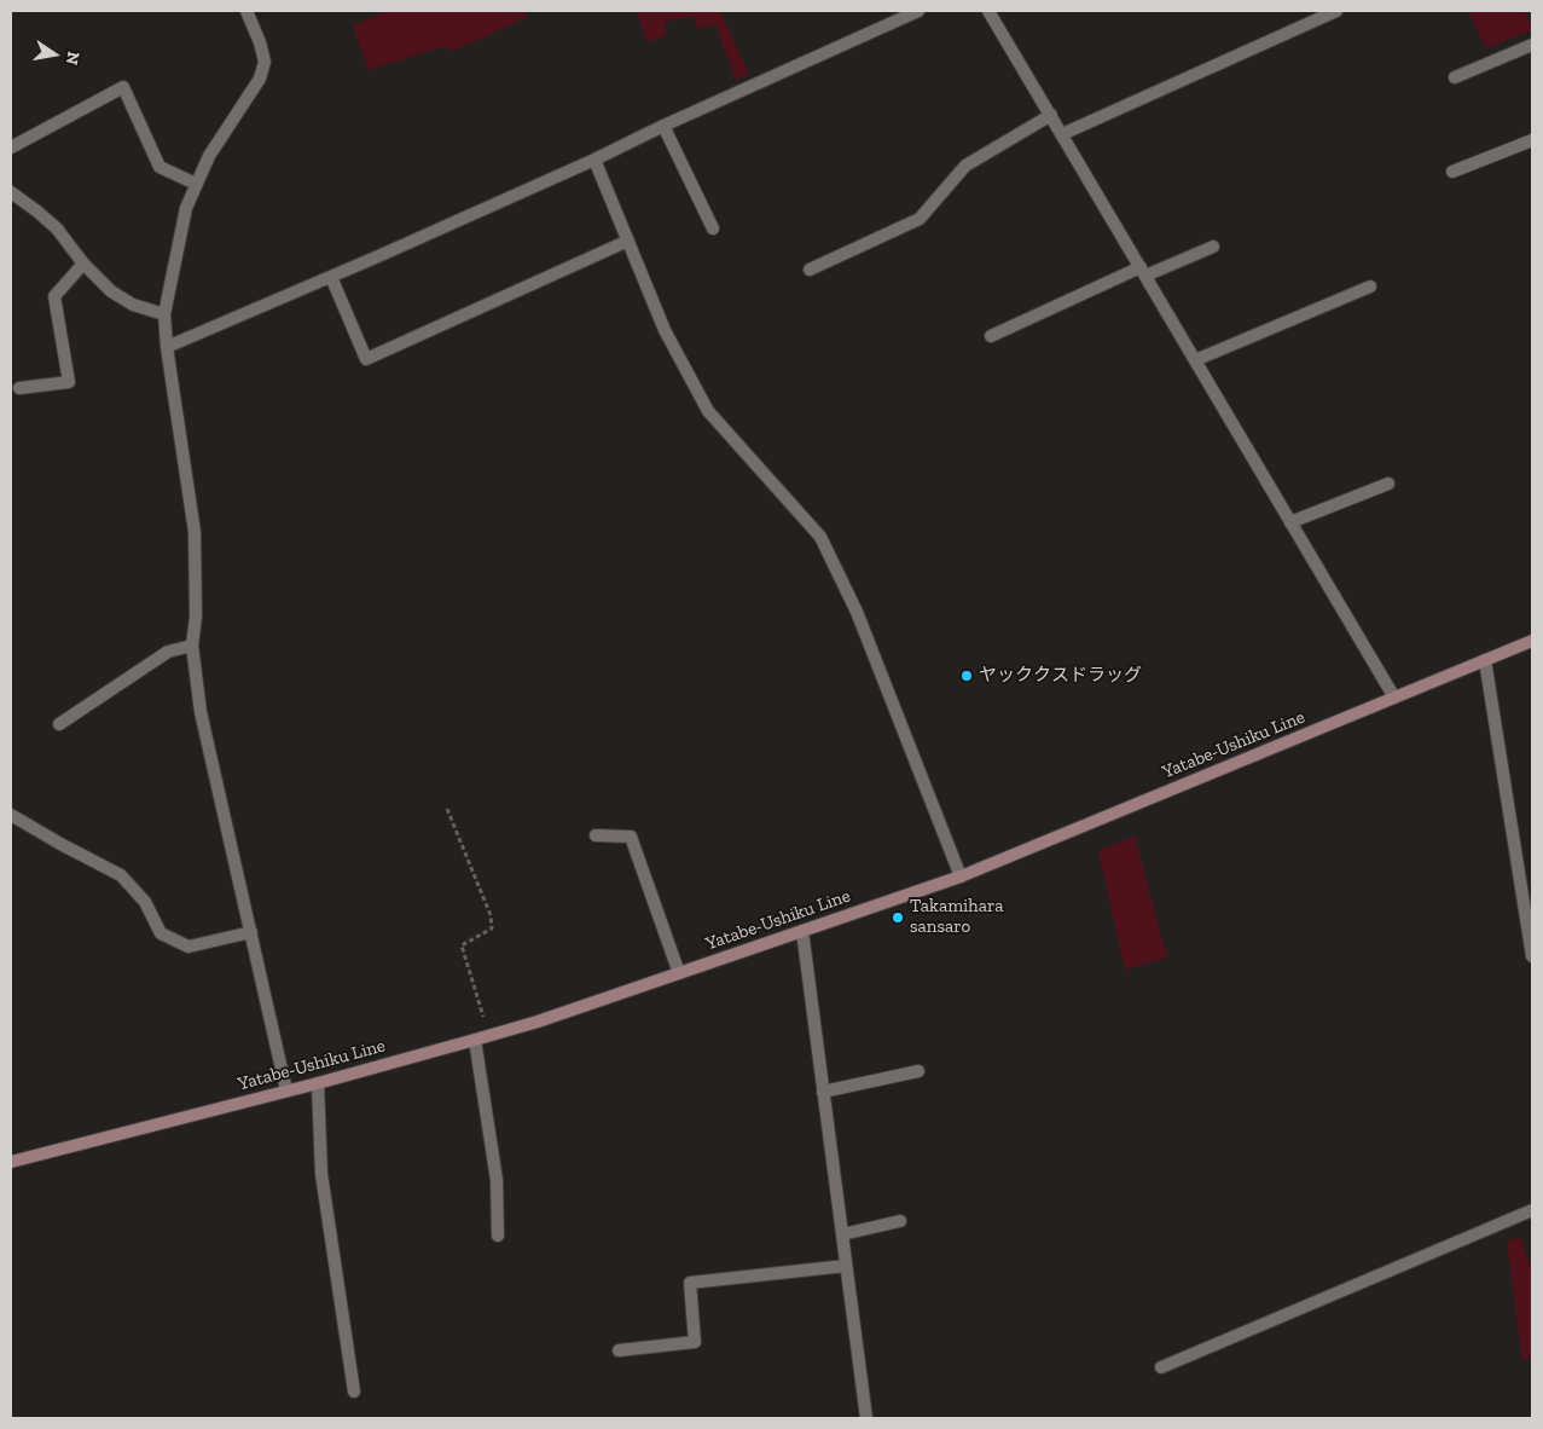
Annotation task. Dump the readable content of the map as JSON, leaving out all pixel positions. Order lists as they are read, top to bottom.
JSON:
{
  "streets": {
    "main road": ["Yatabe-Ushiku Line"]
  },
  "places": ["ヤッククスドラッグ", "Takamihara sansaro"],
  "north": "right"
}
